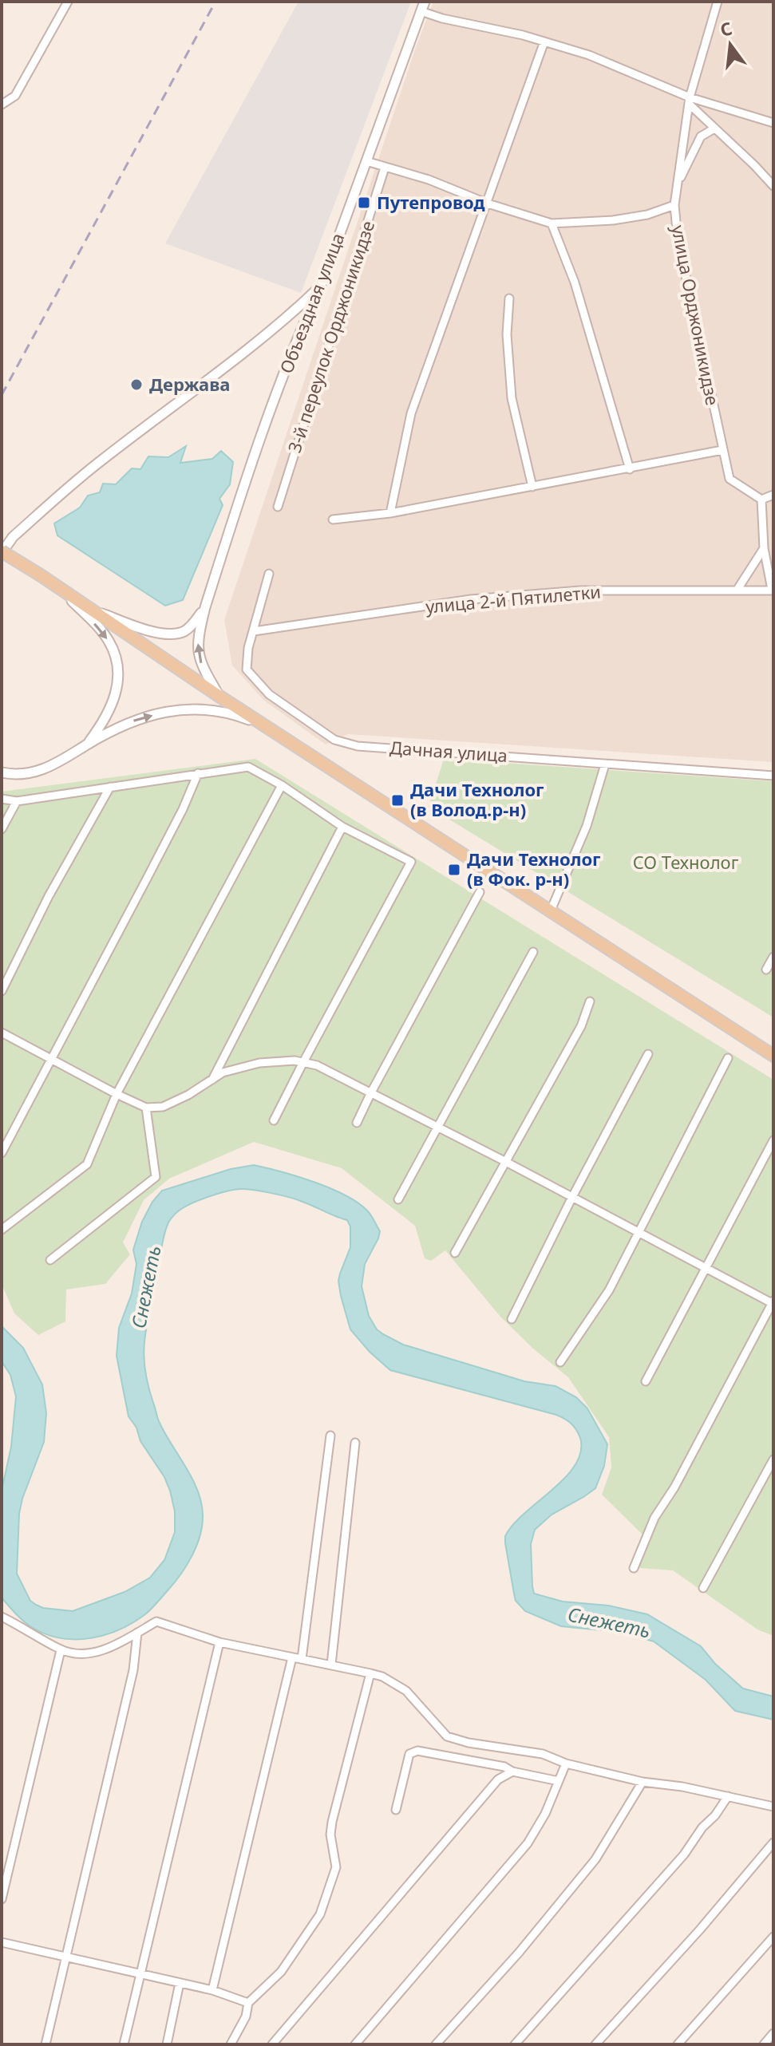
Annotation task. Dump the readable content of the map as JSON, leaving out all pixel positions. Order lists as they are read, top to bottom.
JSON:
{
  "streets": {
    "street": [
      "Объездная улица",
      "улица Орджоникидзе",
      "3-й переулок Орджоникидзе",
      "улица 2-й Пятилетки",
      "Дачная улица"
    ]
  },
  "crossings": [
    ["улица 2-й Пятилетки", "Дачная улица"]
  ],
  "water": ["Снежеть"],
  "parks": ["СО Технолог"],
  "places": {
    "transit": ["Путепровод", "Дачи Технолог (в Волод.р-н)", "Дачи Технолог (в Фок. р-н)"],
    "other": ["Держава"]
  },
  "north": "top"
}
